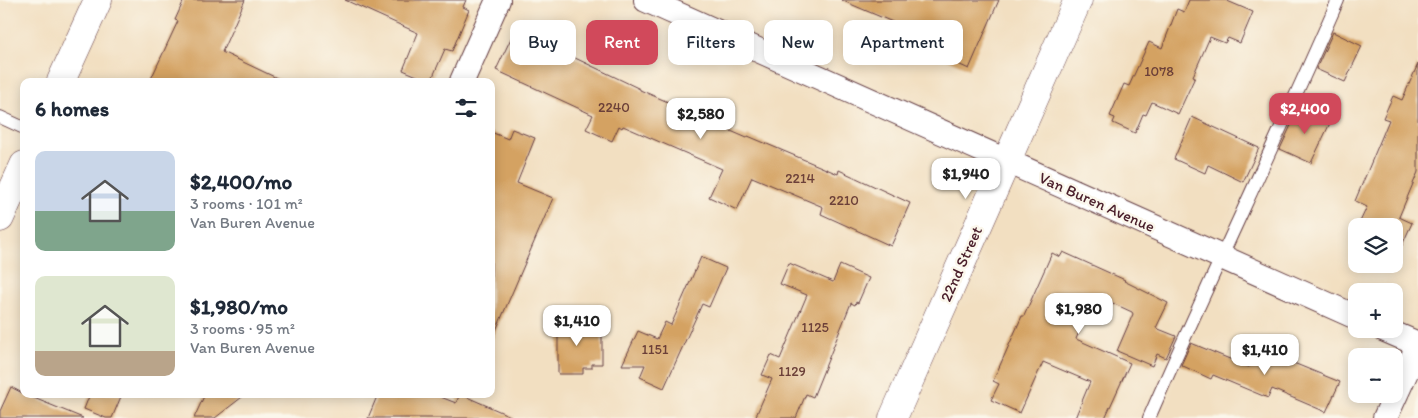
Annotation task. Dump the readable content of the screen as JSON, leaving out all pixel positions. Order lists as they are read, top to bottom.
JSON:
{
  "streets": {
    "street": ["Van Buren Avenue", "22nd Street"]
  },
  "crossings": [
    ["Van Buren Avenue", "22nd Street"]
  ],
  "house_numbers": [
    "1078",
    "2240",
    "2214",
    "2210",
    "1125",
    "1151",
    "1129"
  ],
  "page": {
    "chip": [
      "Buy",
      "Rent",
      "Filters",
      "New",
      "Apartment"
    ],
    "heading": "6 homes",
    "price": [
      "$2,400",
      "$2,580",
      "$1,940",
      "$1,980",
      "$1,410",
      "$1,410"
    ],
    "list": [
      {
        "name": "$2,400/mo",
        "note": "3 rooms · 101 m² · Van Buren Avenue"
      },
      {
        "name": "$1,980/mo",
        "note": "3 rooms · 95 m² · Van Buren Avenue"
      }
    ],
    "map_buttons": ["+", "−"]
  }
}
